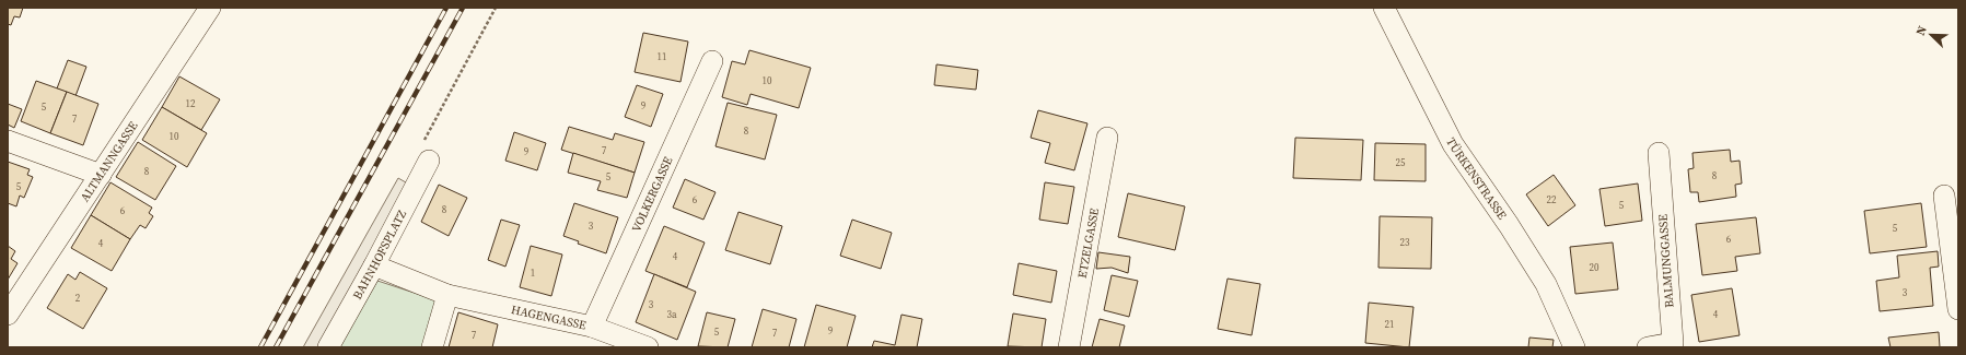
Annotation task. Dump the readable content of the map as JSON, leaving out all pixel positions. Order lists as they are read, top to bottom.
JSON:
{
  "streets": {
    "street": [
      "ALTMANNGASSE",
      "TÜRKENSTRASSE",
      "VOLKERGASSE",
      "ETZELGASSE",
      "BAHNHOFSPLATZ",
      "BALMUNGGASSE",
      "HAGENGASSE"
    ]
  },
  "crossings": [
    ["VOLKERGASSE", "HAGENGASSE"],
    ["BAHNHOFSPLATZ", "HAGENGASSE"]
  ],
  "house_numbers": [
    "11",
    "10",
    "12",
    "9",
    "5",
    "7",
    "8",
    "10",
    "7",
    "9",
    "25",
    "8",
    "8",
    "5",
    "5",
    "6",
    "22",
    "5",
    "8",
    "6",
    "3",
    "5",
    "6",
    "23",
    "4",
    "4",
    "20",
    "1",
    "3",
    "2",
    "3",
    "3a",
    "4",
    "21",
    "9",
    "5",
    "7",
    "7"
  ],
  "north": "top left"
}
